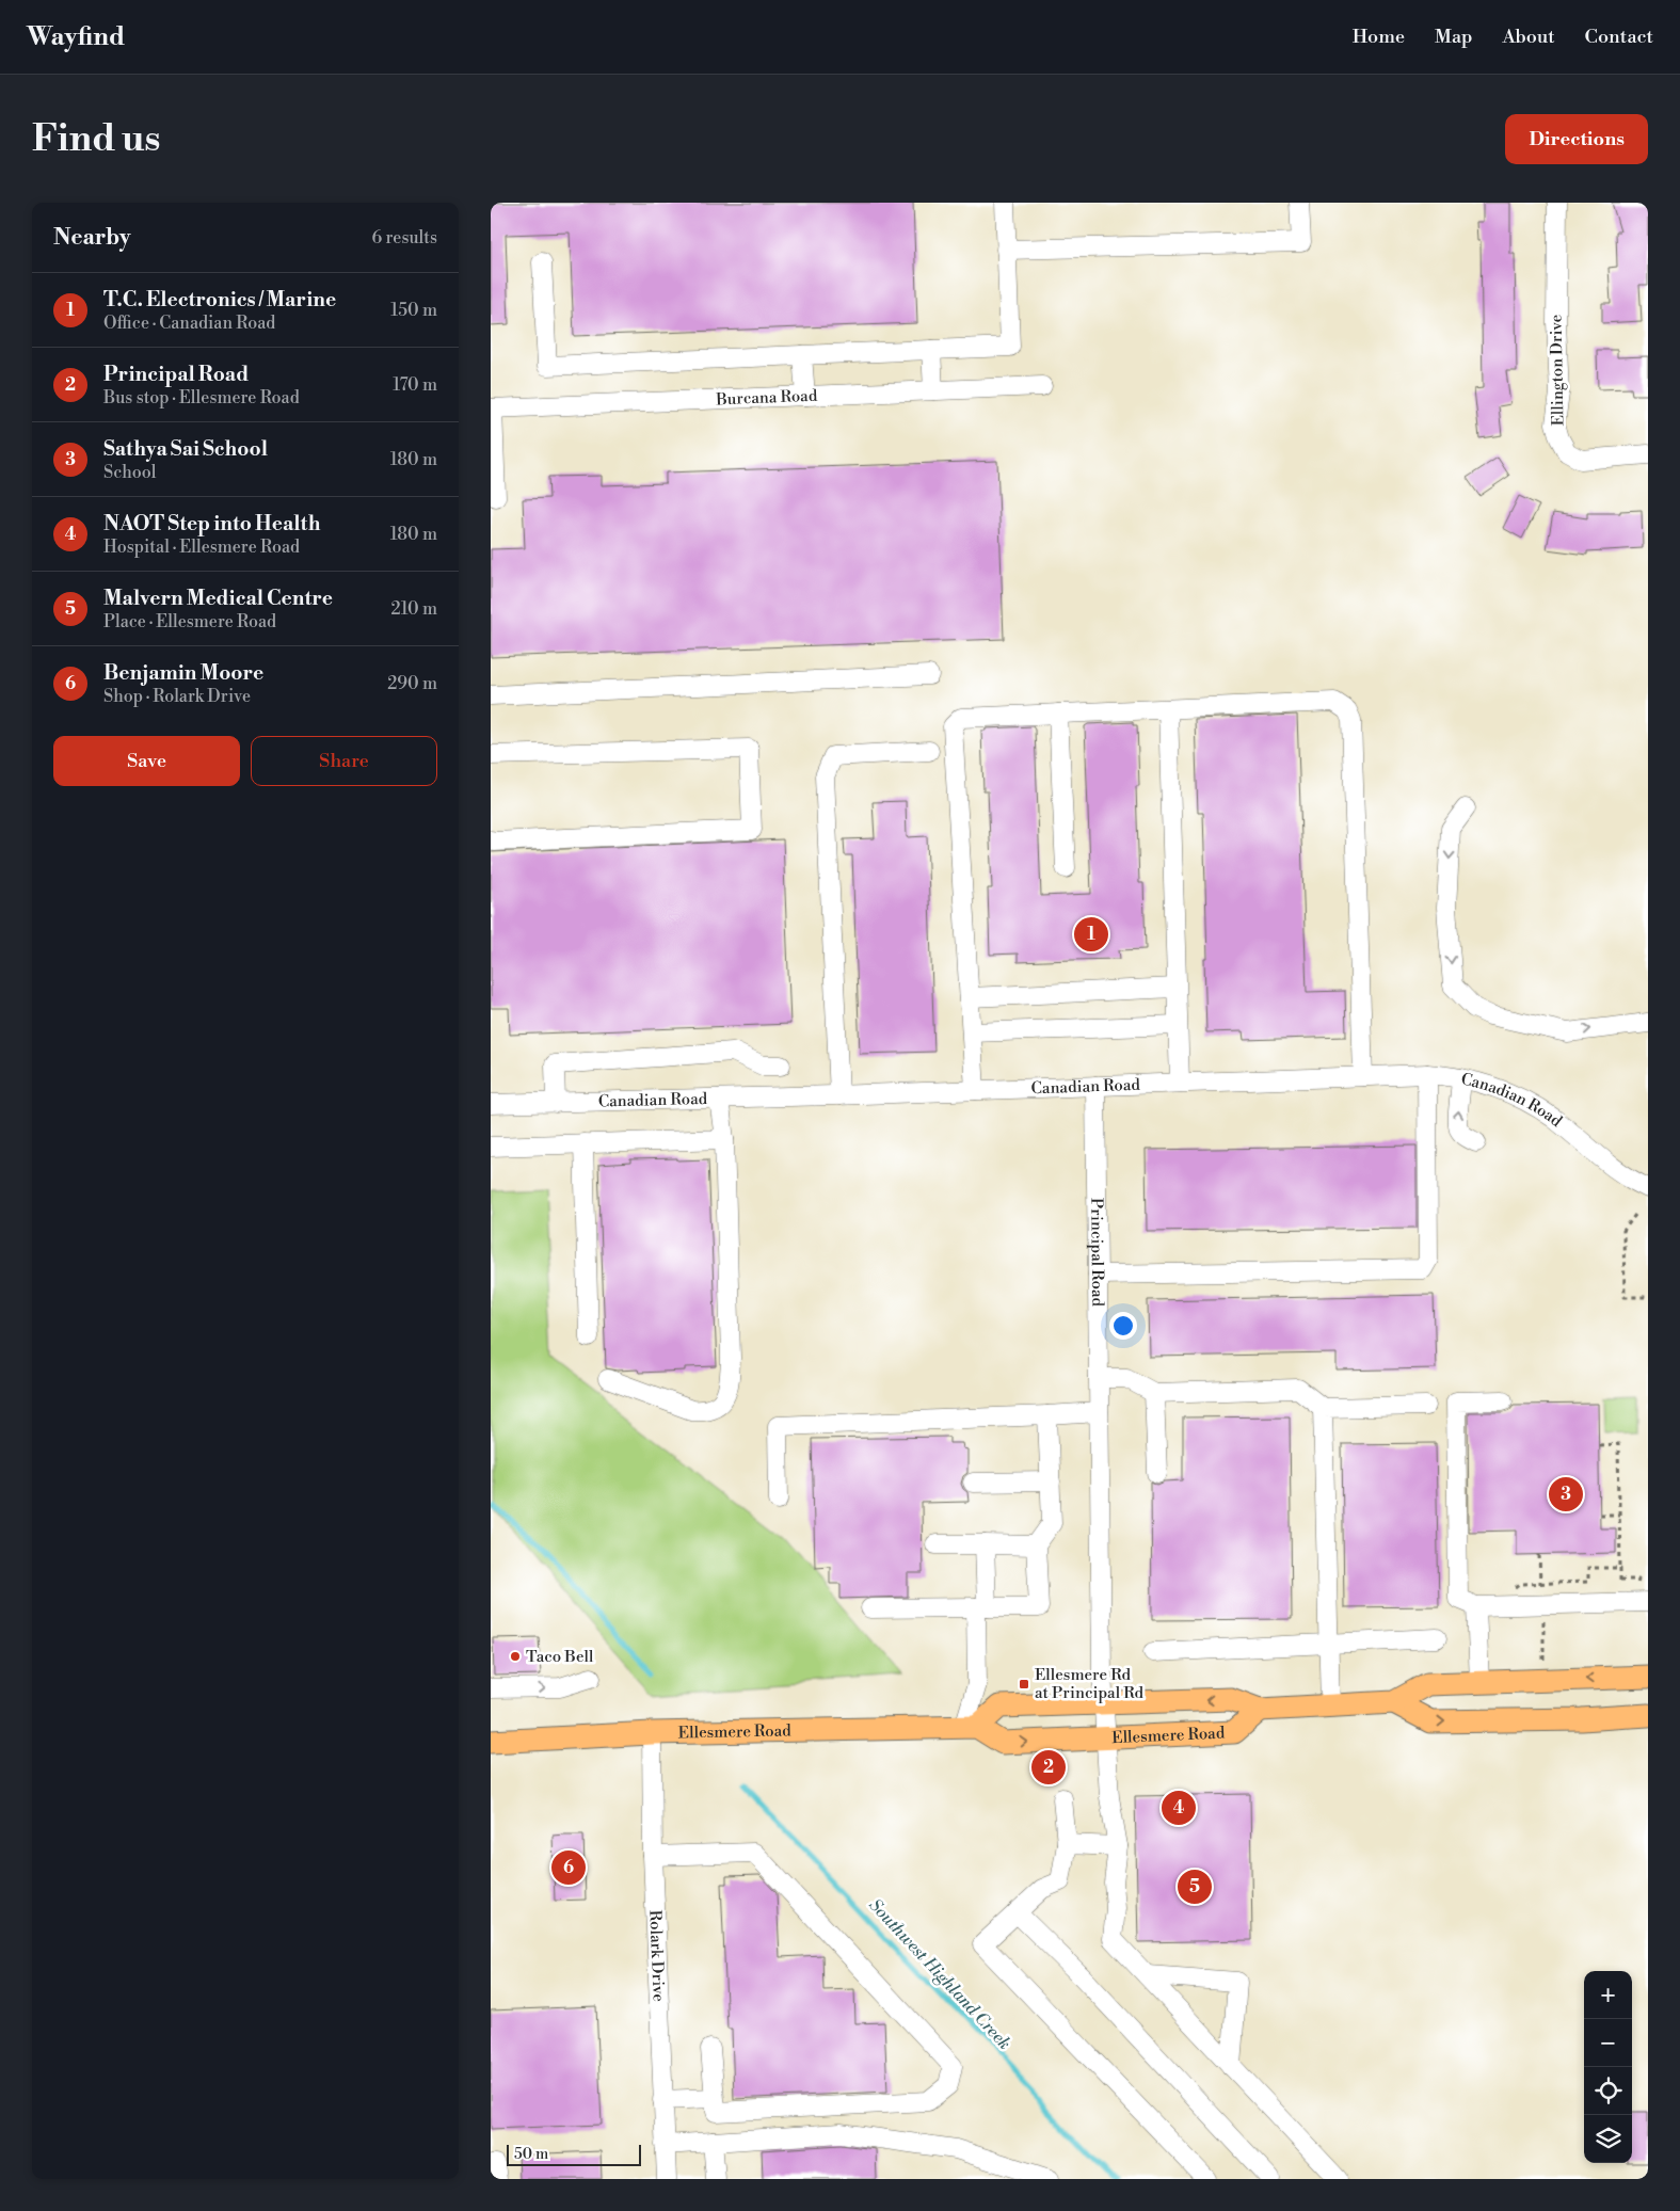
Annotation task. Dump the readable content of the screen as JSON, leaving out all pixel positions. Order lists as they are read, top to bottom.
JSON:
{
  "streets": {
    "main road": ["Ellesmere Road"],
    "street": [
      "Ellington Drive",
      "Burcana Road",
      "Canadian Road",
      "Principal Road",
      "Rolark Drive"
    ]
  },
  "crossings": [
    ["Canadian Road", "Principal Road"],
    ["Principal Road", "Ellesmere Road"],
    ["Ellesmere Road", "Rolark Drive"]
  ],
  "water": ["Southwest Highland Creek"],
  "places": {
    "other": ["Taco Bell"],
    "transit": ["Ellesmere Rd at Principal Rd"]
  },
  "scale_bar": "50 m",
  "page": {
    "header": "Wayfind",
    "nav": [
      "Home",
      "Map",
      "About",
      "Contact"
    ],
    "buttons": [
      "Directions",
      ["Save", "Share"]
    ],
    "title": "Find us",
    "heading": ["Nearby", "6 results"],
    "list": [
      {
        "mark": "1",
        "name": "T.C. Electronics / Marine",
        "note": "Office · Canadian Road",
        "value": "150 m"
      },
      {
        "mark": "2",
        "name": "Principal Road",
        "note": "Bus stop · Ellesmere Road",
        "value": "170 m"
      },
      {
        "mark": "3",
        "name": "Sathya Sai School",
        "note": "School",
        "value": "180 m"
      },
      {
        "mark": "4",
        "name": "NAOT Step into Health",
        "note": "Hospital · Ellesmere Road",
        "value": "180 m"
      },
      {
        "mark": "5",
        "name": "Malvern Medical Centre",
        "note": "Place · Ellesmere Road",
        "value": "210 m"
      },
      {
        "mark": "6",
        "name": "Benjamin Moore",
        "note": "Shop · Rolark Drive",
        "value": "290 m"
      }
    ],
    "pins": [
      "1",
      "3",
      "2",
      "4",
      "6",
      "5"
    ],
    "map_buttons": ["+", "−"],
    "scale": "50 m"
  }
}
